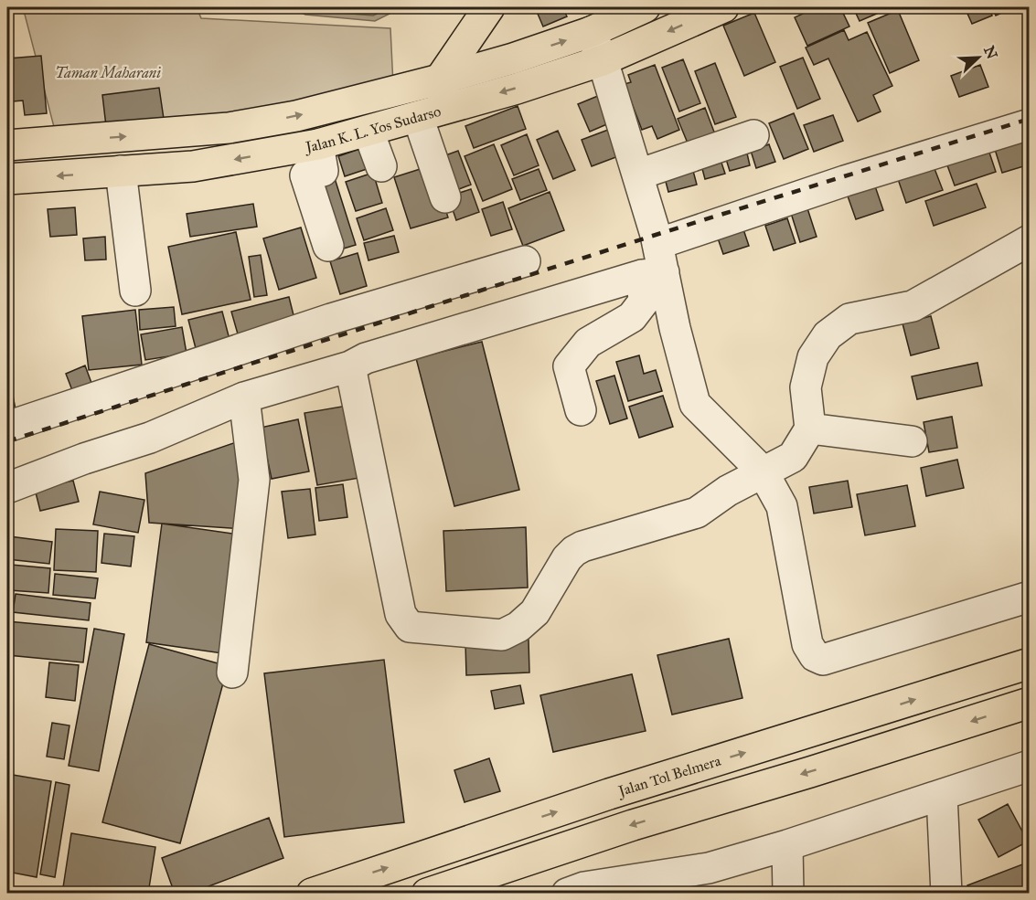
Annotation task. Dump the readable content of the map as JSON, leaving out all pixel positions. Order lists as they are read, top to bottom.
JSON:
{
  "streets": {
    "main road": ["Jalan K. L. Yos Sudarso", "Jalan Tol Belmera"]
  },
  "parks": ["Taman Maharani"],
  "north": "top right"
}
